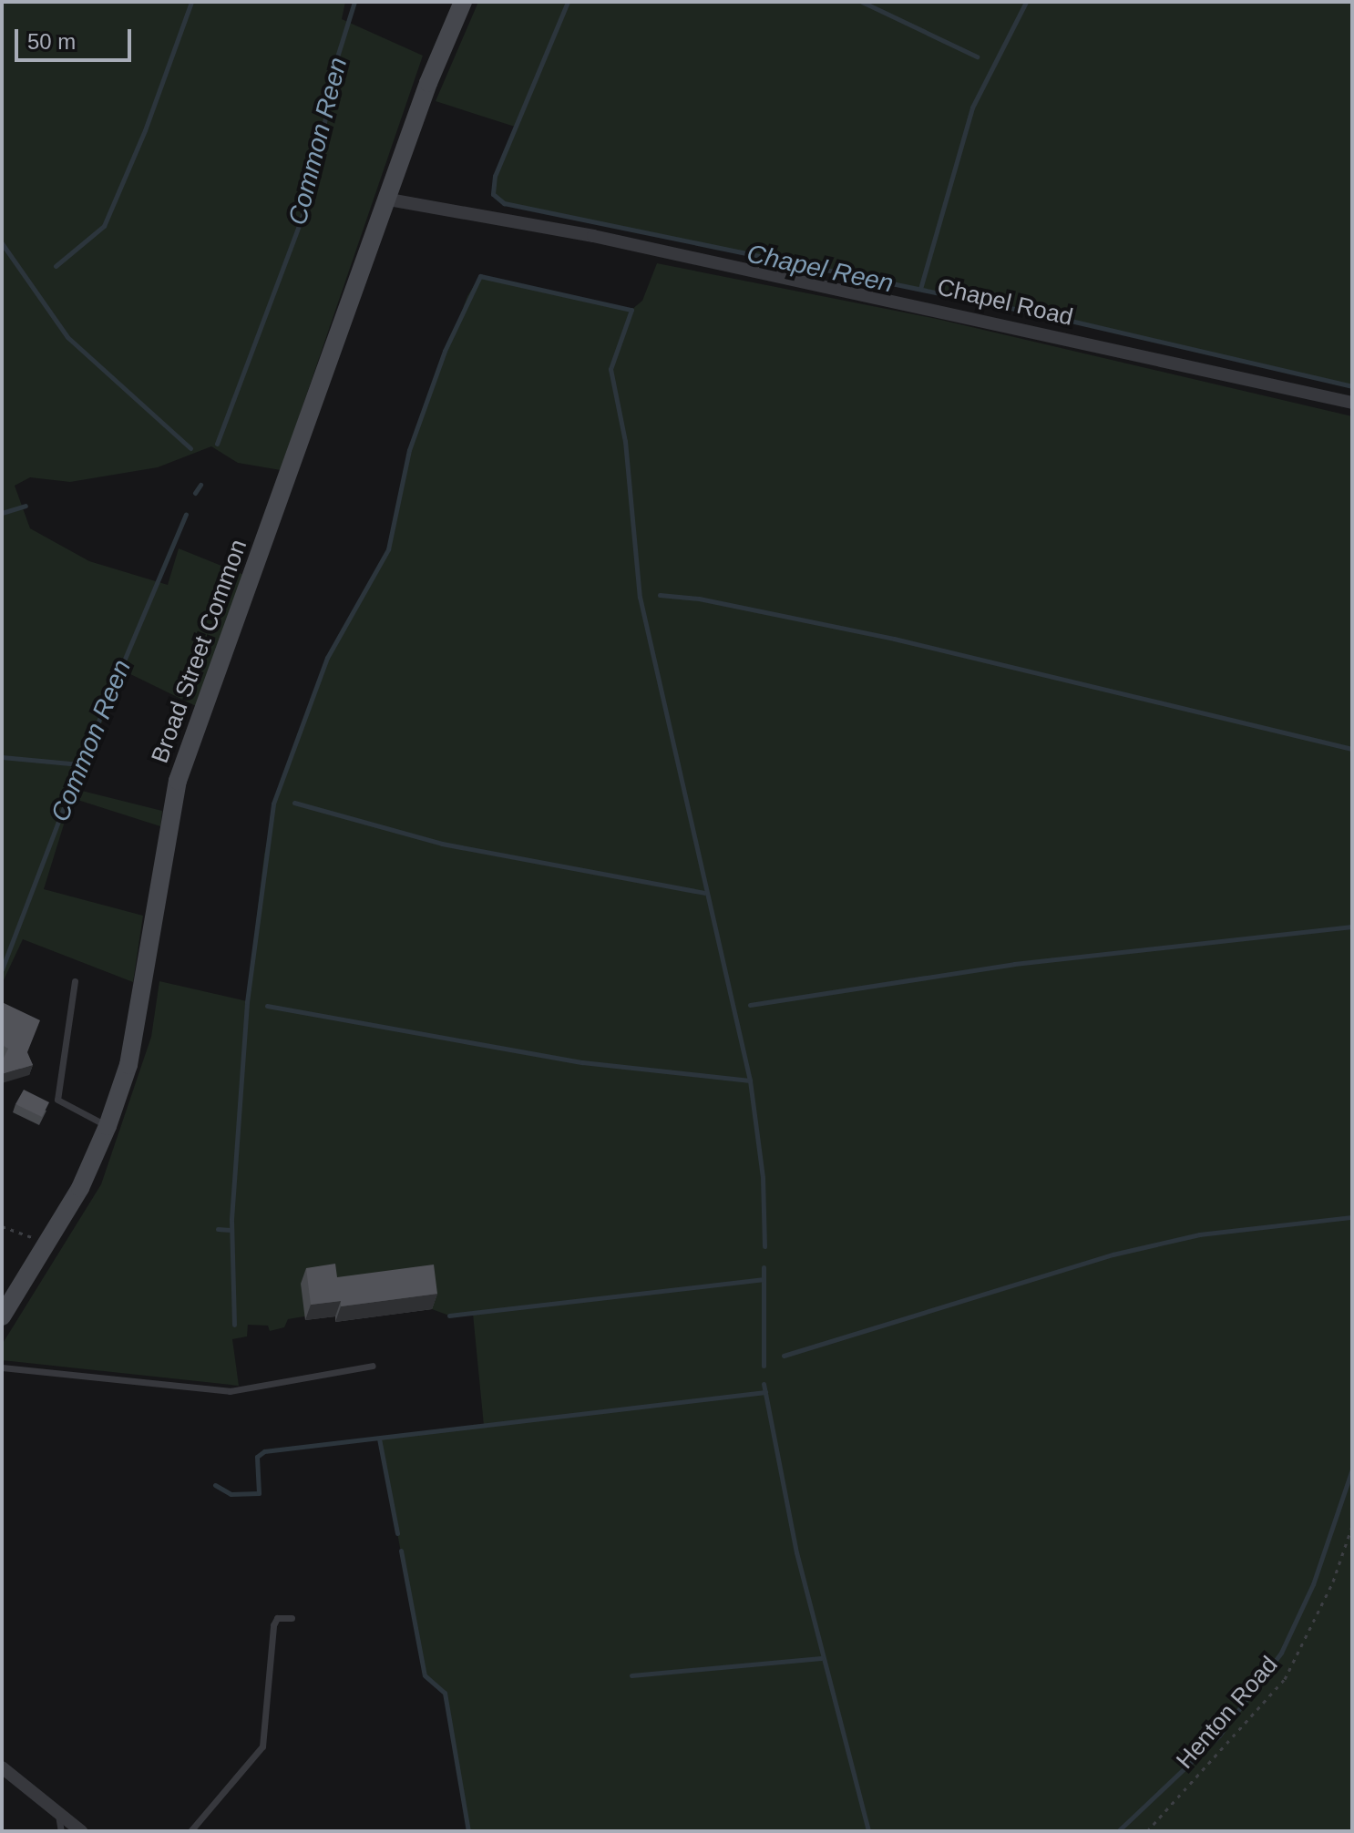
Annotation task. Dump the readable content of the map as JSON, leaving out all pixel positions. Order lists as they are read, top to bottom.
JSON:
{
  "streets": {
    "street": ["Chapel Road", "Broad Street Common"],
    "path": ["Henton Road"]
  },
  "crossings": [
    ["Chapel Road", "Broad Street Common"]
  ],
  "water": ["Common Reen", "Chapel Reen"],
  "scale_bar": "50 m"
}
